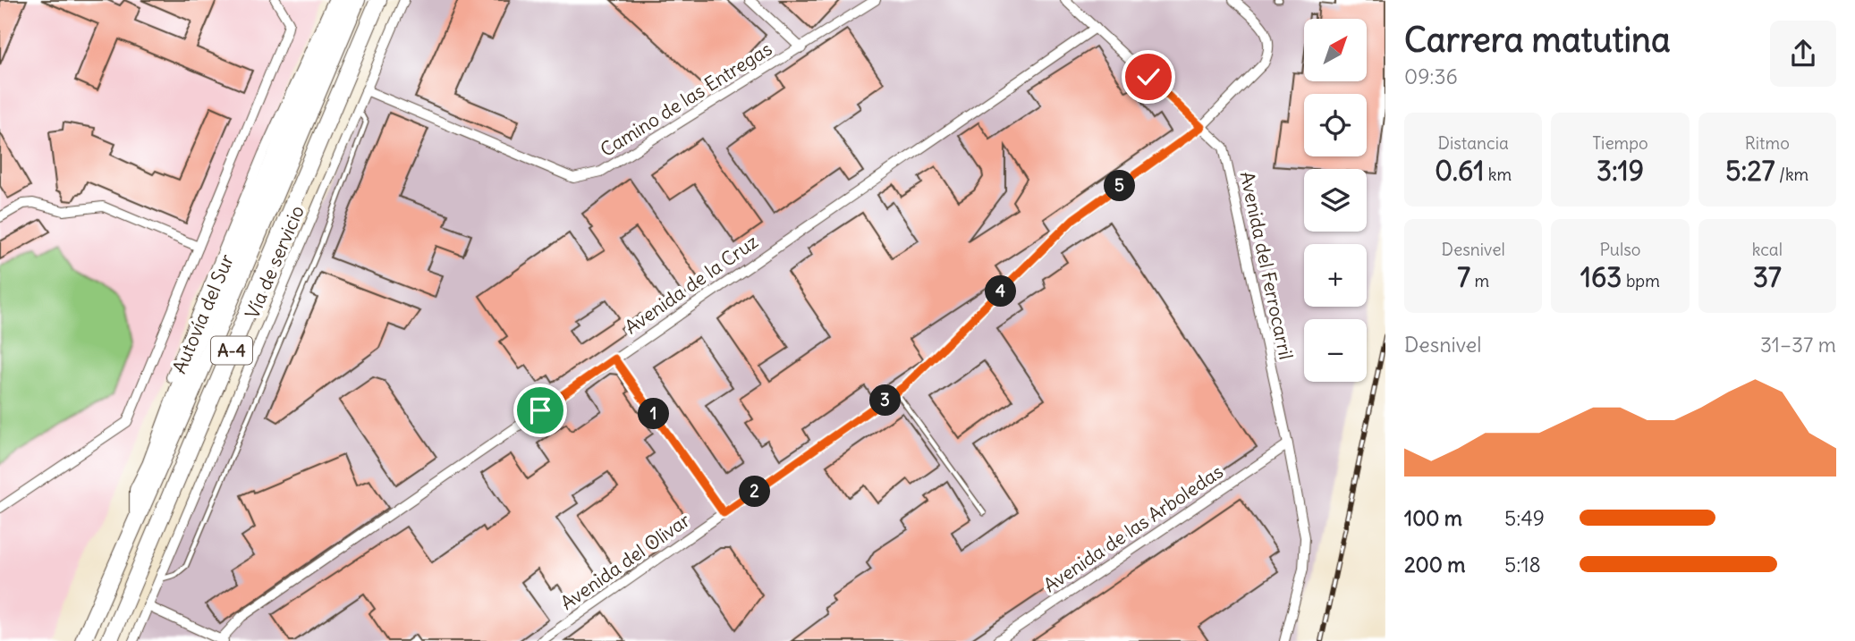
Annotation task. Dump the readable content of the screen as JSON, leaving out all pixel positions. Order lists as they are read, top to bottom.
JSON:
{
  "streets": {
    "highway": ["Autovía del Sur", "A-4"],
    "street": [
      "Camino de las Entregas",
      "Vía de servicio",
      "Avenida del Ferrocarril",
      "Avenida de la Cruz",
      "Avenida de las Arboledas",
      "Avenida del Olivar"
    ]
  },
  "crossings": [
    ["Camino de las Entregas", "Vía de servicio"],
    ["Avenida del Ferrocarril", "Avenida de la Cruz"],
    ["Avenida del Ferrocarril", "Avenida de las Arboledas"],
    ["Avenida del Ferrocarril", "Avenida del Olivar"]
  ],
  "north": "top right",
  "page": {
    "heading": ["Carrera matutina", "09:36"],
    "map_buttons": ["+", "−"],
    "stats": [
      ["Distancia", "0.61 km"],
      ["Tiempo", "3:19"],
      ["Ritmo", "5:27 /km"],
      ["Desnivel", "7 m"],
      ["Pulso", "163 bpm"],
      ["kcal", "37"]
    ],
    "pins": [
      "5",
      "4",
      "3",
      "1",
      "2"
    ],
    "chart": ["Desnivel", "31–37 m"],
    "list": [
      {
        "name": "100 m",
        "note": "5:49"
      },
      {
        "name": "200 m",
        "note": "5:18"
      }
    ]
  }
}
